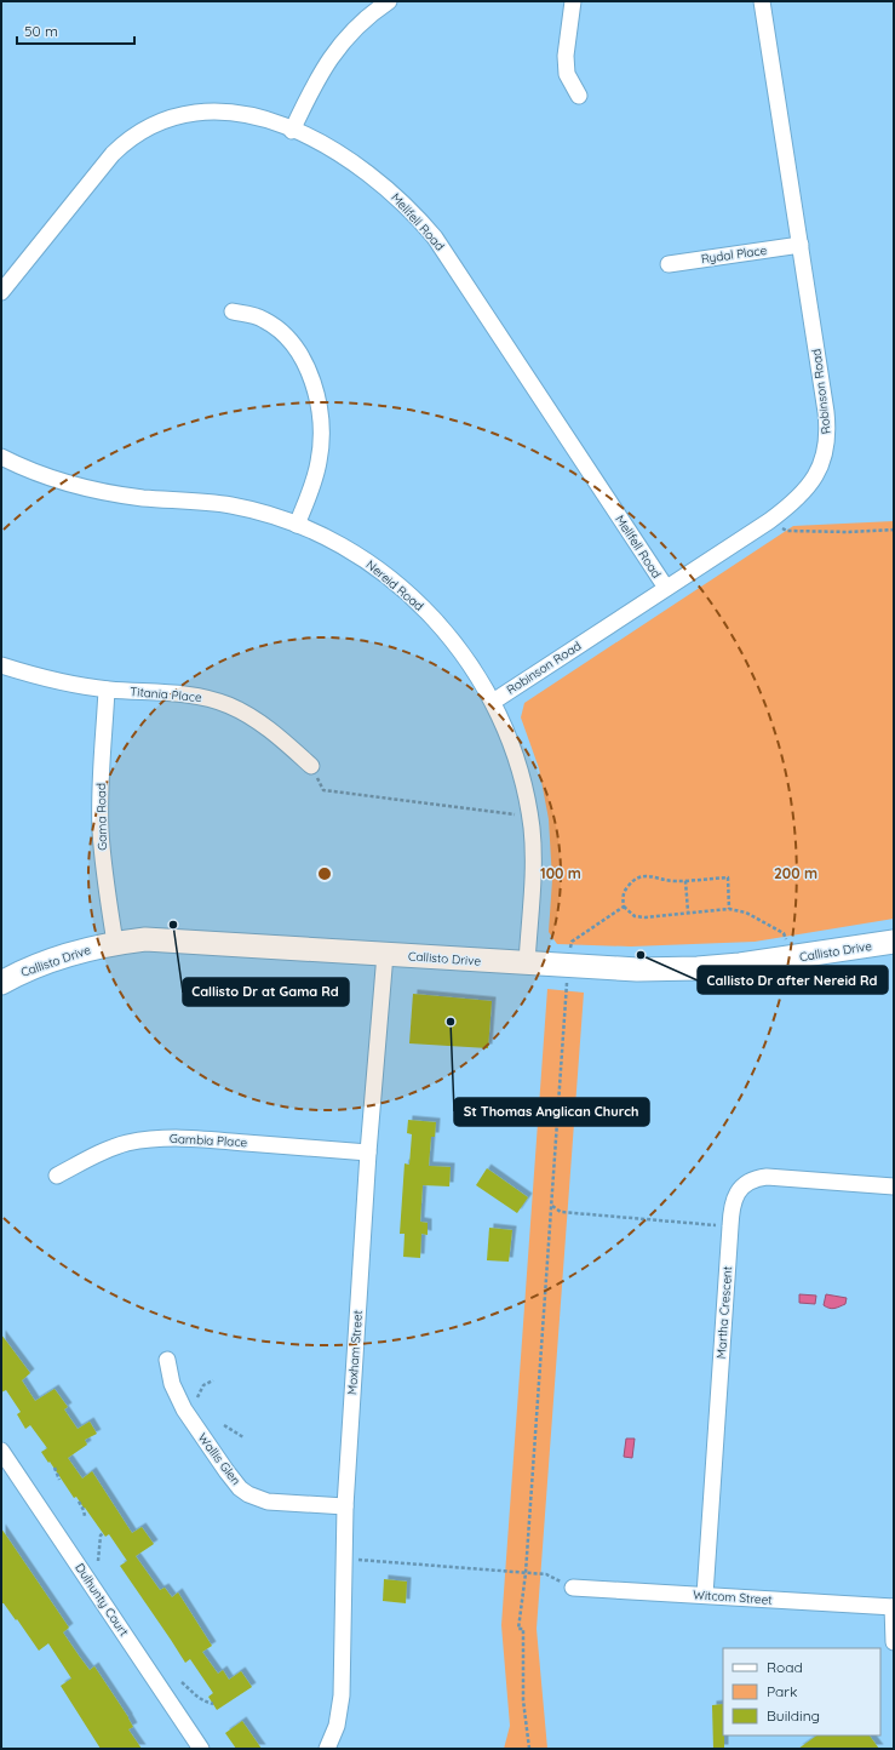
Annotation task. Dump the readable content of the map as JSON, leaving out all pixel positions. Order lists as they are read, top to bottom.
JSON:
{
  "streets": {
    "street": [
      "Mellfell Road",
      "Rydal Place",
      "Robinson Road",
      "Nereid Road",
      "Titania Place",
      "Gama Road",
      "Callisto Drive",
      "Gambia Place",
      "Martha Crescent",
      "Moxham Street",
      "Wallis Glen",
      "Witcom Street",
      "Dulhunty Court"
    ]
  },
  "crossings": [
    ["Mellfell Road", "Robinson Road"],
    ["Rydal Place", "Robinson Road"],
    ["Robinson Road", "Nereid Road"],
    ["Nereid Road", "Callisto Drive"],
    ["Titania Place", "Gama Road"],
    ["Gama Road", "Callisto Drive"],
    ["Callisto Drive", "Moxham Street"],
    ["Gambia Place", "Moxham Street"],
    ["Martha Crescent", "Witcom Street"],
    ["Moxham Street", "Wallis Glen"]
  ],
  "places": ["Callisto Dr at Gama Rd", "Callisto Dr after Nereid Rd", "St Thomas Anglican Church"],
  "legend": ["Road", "Park", "Building"],
  "scale_bar": "50 m",
  "rings": ["100 m", "200 m"]
}
